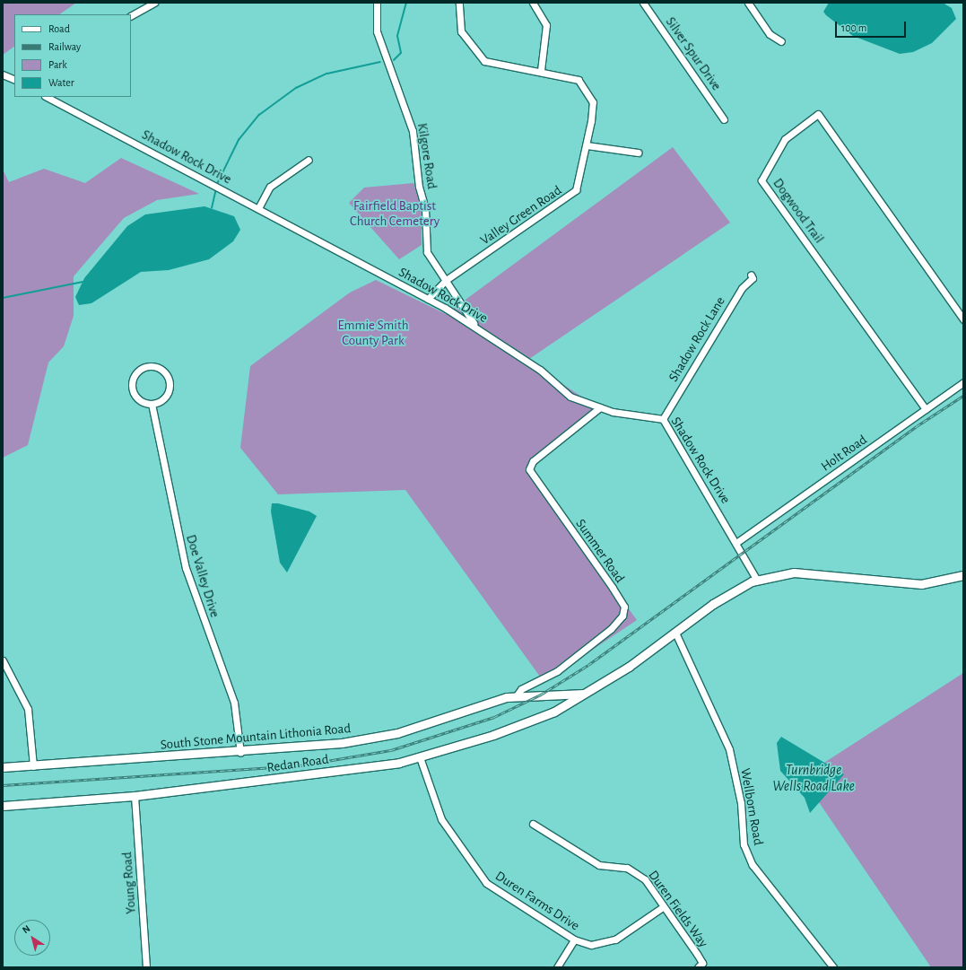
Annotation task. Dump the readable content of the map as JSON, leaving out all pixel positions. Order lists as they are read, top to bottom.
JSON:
{
  "streets": {
    "main road": ["South Stone Mountain Lithonia Road", "Redan Road"],
    "street": [
      "Silver Spur Drive",
      "Kilgore Road",
      "Shadow Rock Drive",
      "Dogwood Trail",
      "Valley Green Road",
      "Shadow Rock Lane",
      "Holt Road",
      "Summer Road",
      "Doe Valley Drive",
      "Wellborn Road",
      "Young Road",
      "Duren Farms Drive",
      "Duren Fields Way"
    ]
  },
  "crossings": [
    ["Kilgore Road", "Shadow Rock Drive"],
    ["Kilgore Road", "Valley Green Road"],
    ["Shadow Rock Drive", "Valley Green Road"],
    ["Shadow Rock Drive", "Shadow Rock Lane"],
    ["Shadow Rock Drive", "Holt Road"],
    ["Shadow Rock Drive", "Summer Road"],
    ["Dogwood Trail", "Holt Road"],
    ["Summer Road", "South Stone Mountain Lithonia Road"],
    ["Doe Valley Drive", "South Stone Mountain Lithonia Road"],
    ["South Stone Mountain Lithonia Road", "Redan Road"],
    ["Redan Road", "Young Road"],
    ["Redan Road", "Duren Farms Drive"],
    ["Duren Farms Drive", "Duren Fields Way"]
  ],
  "water": ["Turnbridge Wells Road Lake"],
  "parks": ["Fairfield Baptist Church Cemetery", "Emmie Smith County Park"],
  "legend": [
    "Road",
    "Railway",
    "Park",
    "Water"
  ],
  "scale_bar": "100 m",
  "north": "top left"
}
